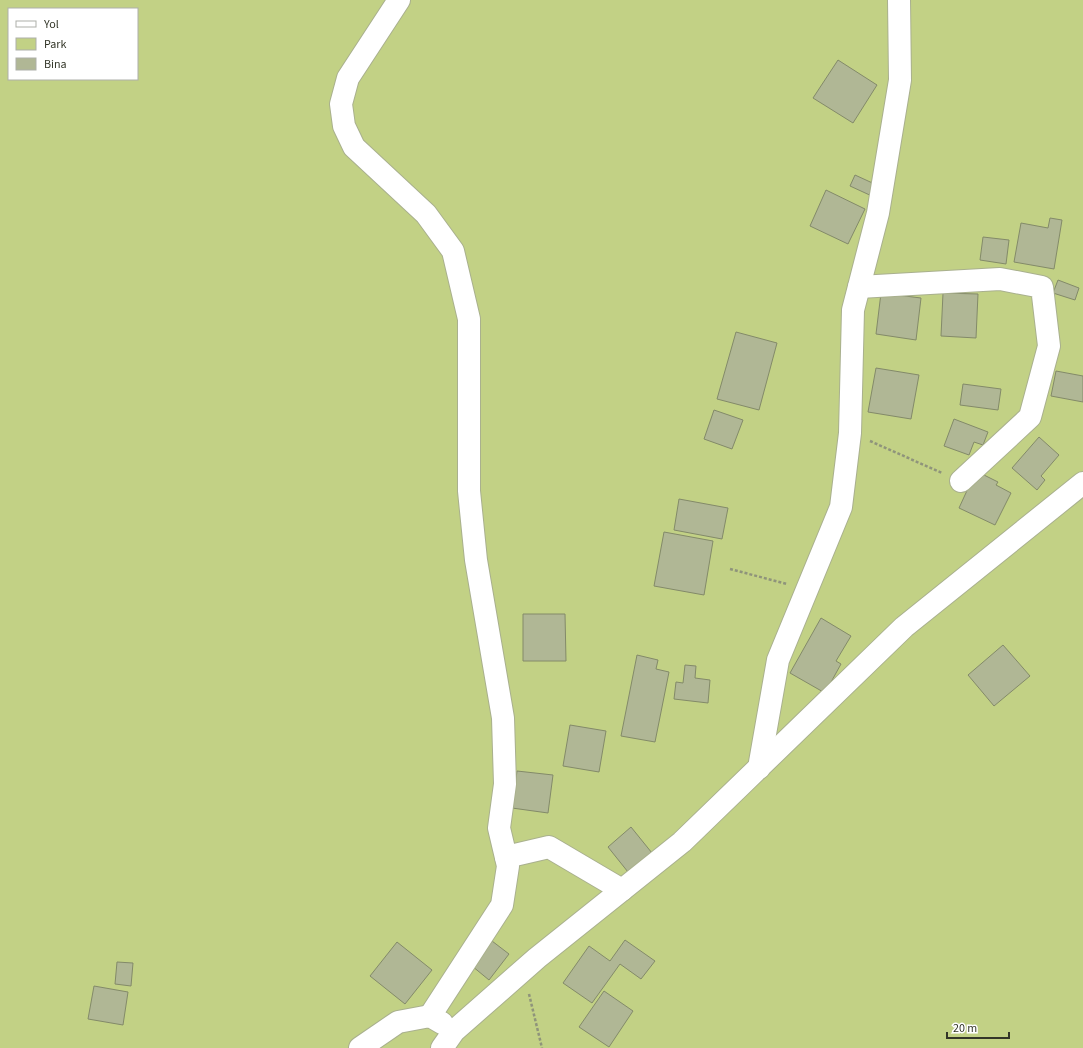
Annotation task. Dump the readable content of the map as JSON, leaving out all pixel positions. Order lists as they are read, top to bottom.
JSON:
{
  "legend": ["Yol", "Park", "Bina"],
  "scale_bar": "20 m"
}
